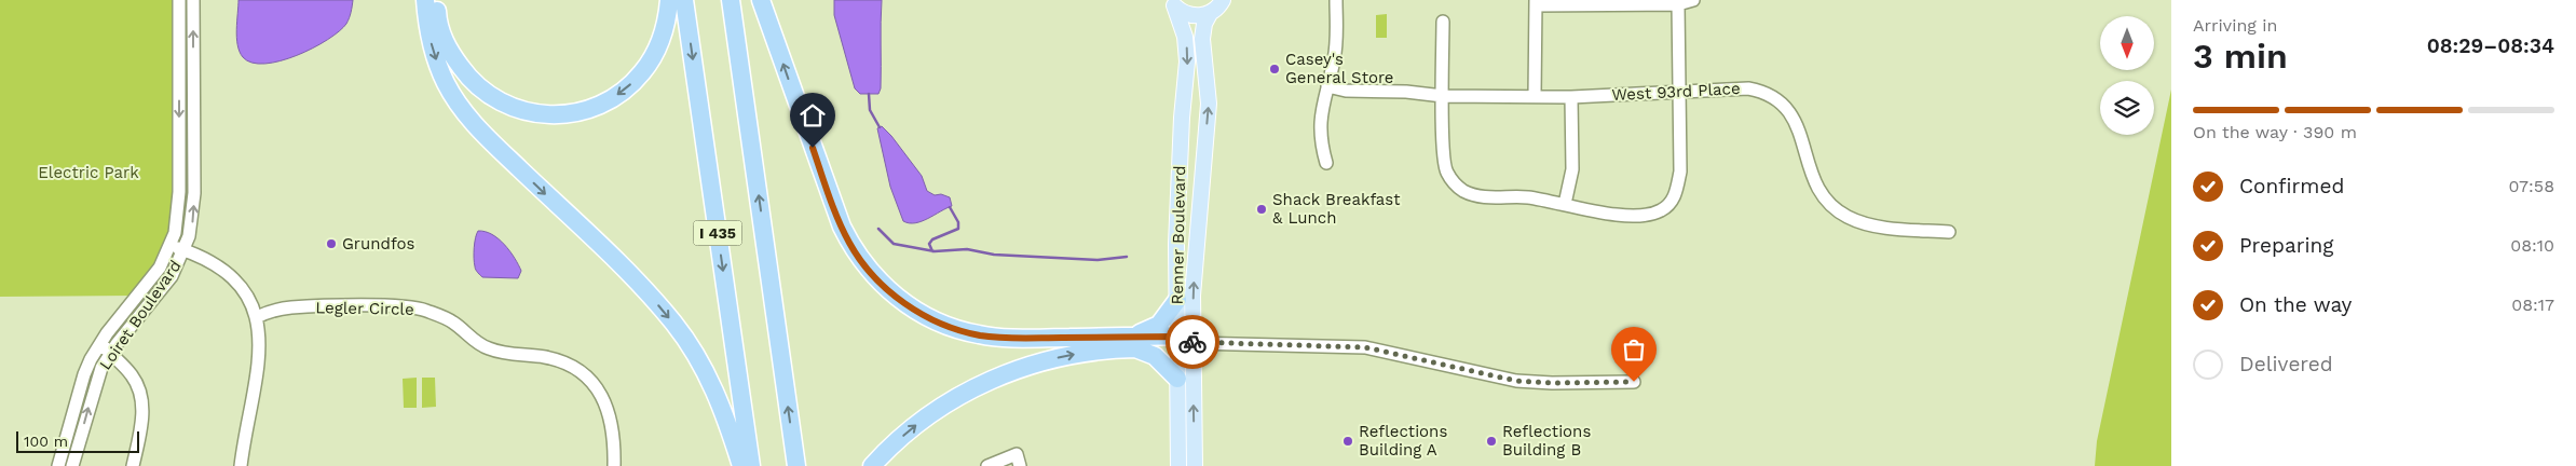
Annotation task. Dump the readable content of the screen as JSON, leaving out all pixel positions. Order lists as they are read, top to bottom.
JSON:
{
  "streets": {
    "highway": ["I 435"],
    "main road": ["Renner Boulevard"],
    "street": ["West 93rd Place", "Legler Circle", "Loiret Boulevard"]
  },
  "parks": ["Electric Park"],
  "places": [
    "Casey's General Store",
    "Shack Breakfast & Lunch",
    "Grundfos",
    "Reflections Building A",
    "Reflections Building B"
  ],
  "scale_bar": "100 m",
  "north": "bottom",
  "page": {
    "heading": ["3 min", "Arriving in", "08:29–08:34"],
    "bar": "On the way · 390 m",
    "list": [
      ["Confirmed", "07:58"],
      ["Preparing", "08:10"],
      ["On the way", "08:17"],
      "Delivered"
    ],
    "scale": "100 m"
  }
}
